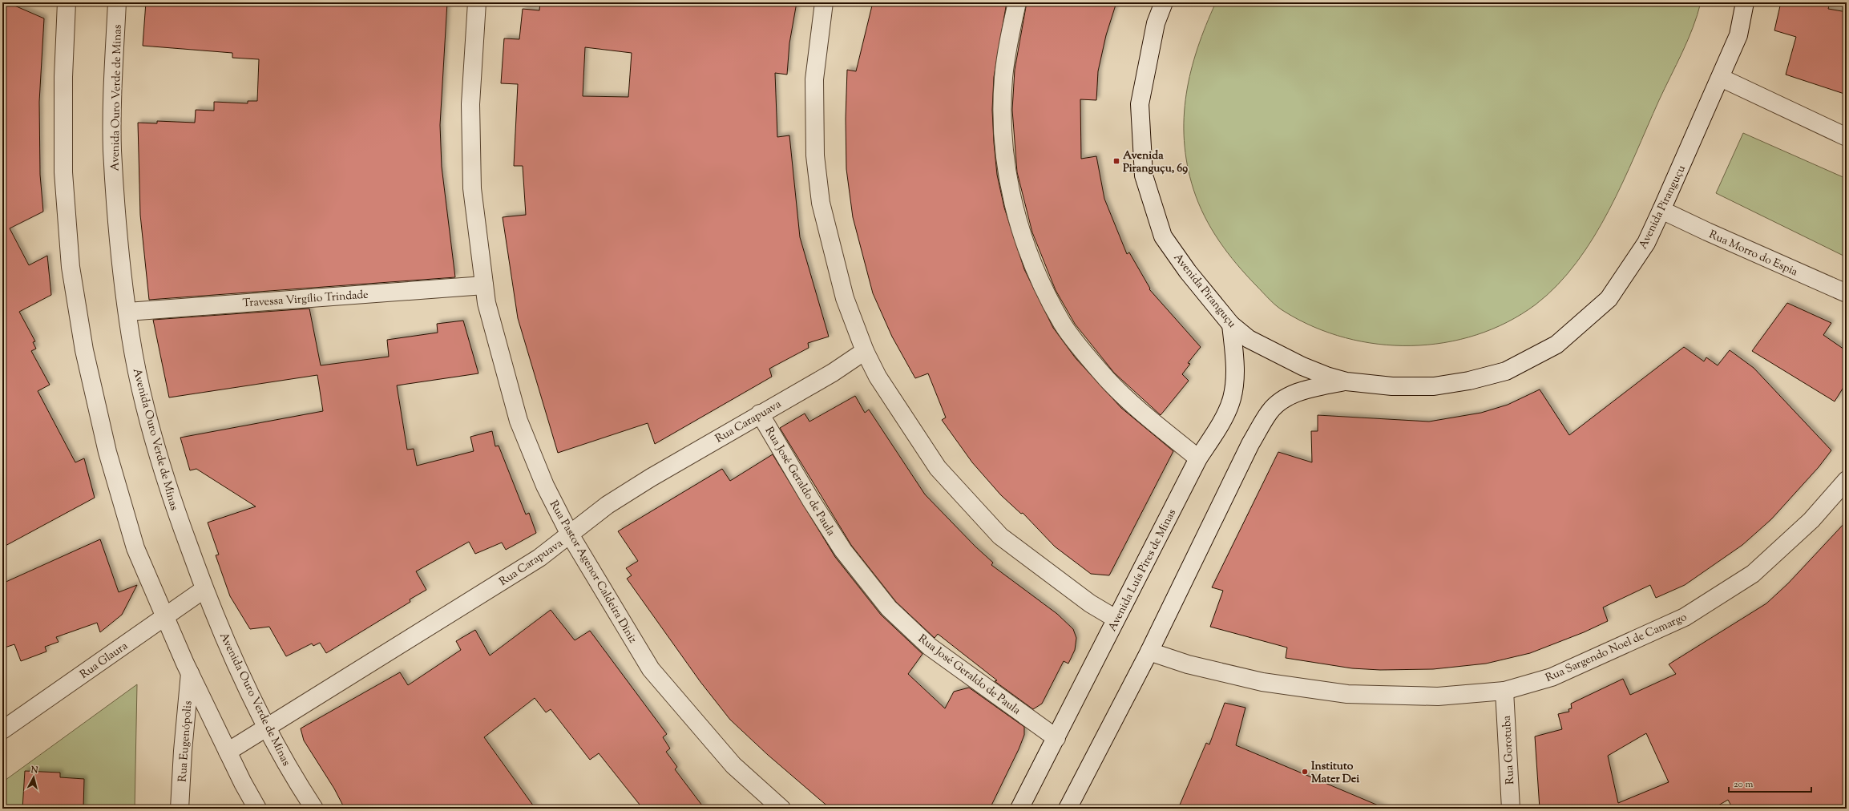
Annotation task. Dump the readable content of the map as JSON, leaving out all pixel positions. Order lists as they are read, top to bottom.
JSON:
{
  "streets": {
    "street": [
      "Avenida Ouro Verde de Minas",
      "Avenida Piranguçu",
      "Rua Morro do Espia",
      "Travessa Virgílio Trindade",
      "Rua Carapuava",
      "Rua José Geraldo de Paula",
      "Avenida Luís Pires de Minas",
      "Rua Pastor Agenor Caldeira Diniz",
      "Rua Sargendo Noel de Camargo",
      "Rua Glaura",
      "Rua Eugenópolis",
      "Rua Gorotuba"
    ]
  },
  "crossings": [
    ["Avenida Ouro Verde de Minas", "Travessa Virgílio Trindade"],
    ["Avenida Ouro Verde de Minas", "Rua Carapuava"],
    ["Avenida Ouro Verde de Minas", "Rua Glaura"],
    ["Avenida Piranguçu", "Rua Morro do Espia"],
    ["Avenida Piranguçu", "Avenida Luís Pires de Minas"],
    ["Travessa Virgílio Trindade", "Rua Pastor Agenor Caldeira Diniz"],
    ["Rua Carapuava", "Rua José Geraldo de Paula"],
    ["Rua Carapuava", "Rua Pastor Agenor Caldeira Diniz"],
    ["Rua José Geraldo de Paula", "Avenida Luís Pires de Minas"],
    ["Rua Sargendo Noel de Camargo", "Rua Gorotuba"]
  ],
  "places": {
    "transit": ["Avenida Piranguçu, 69"],
    "other": ["Instituto Mater Dei"]
  },
  "scale_bar": "20 m",
  "north": "top"
}
